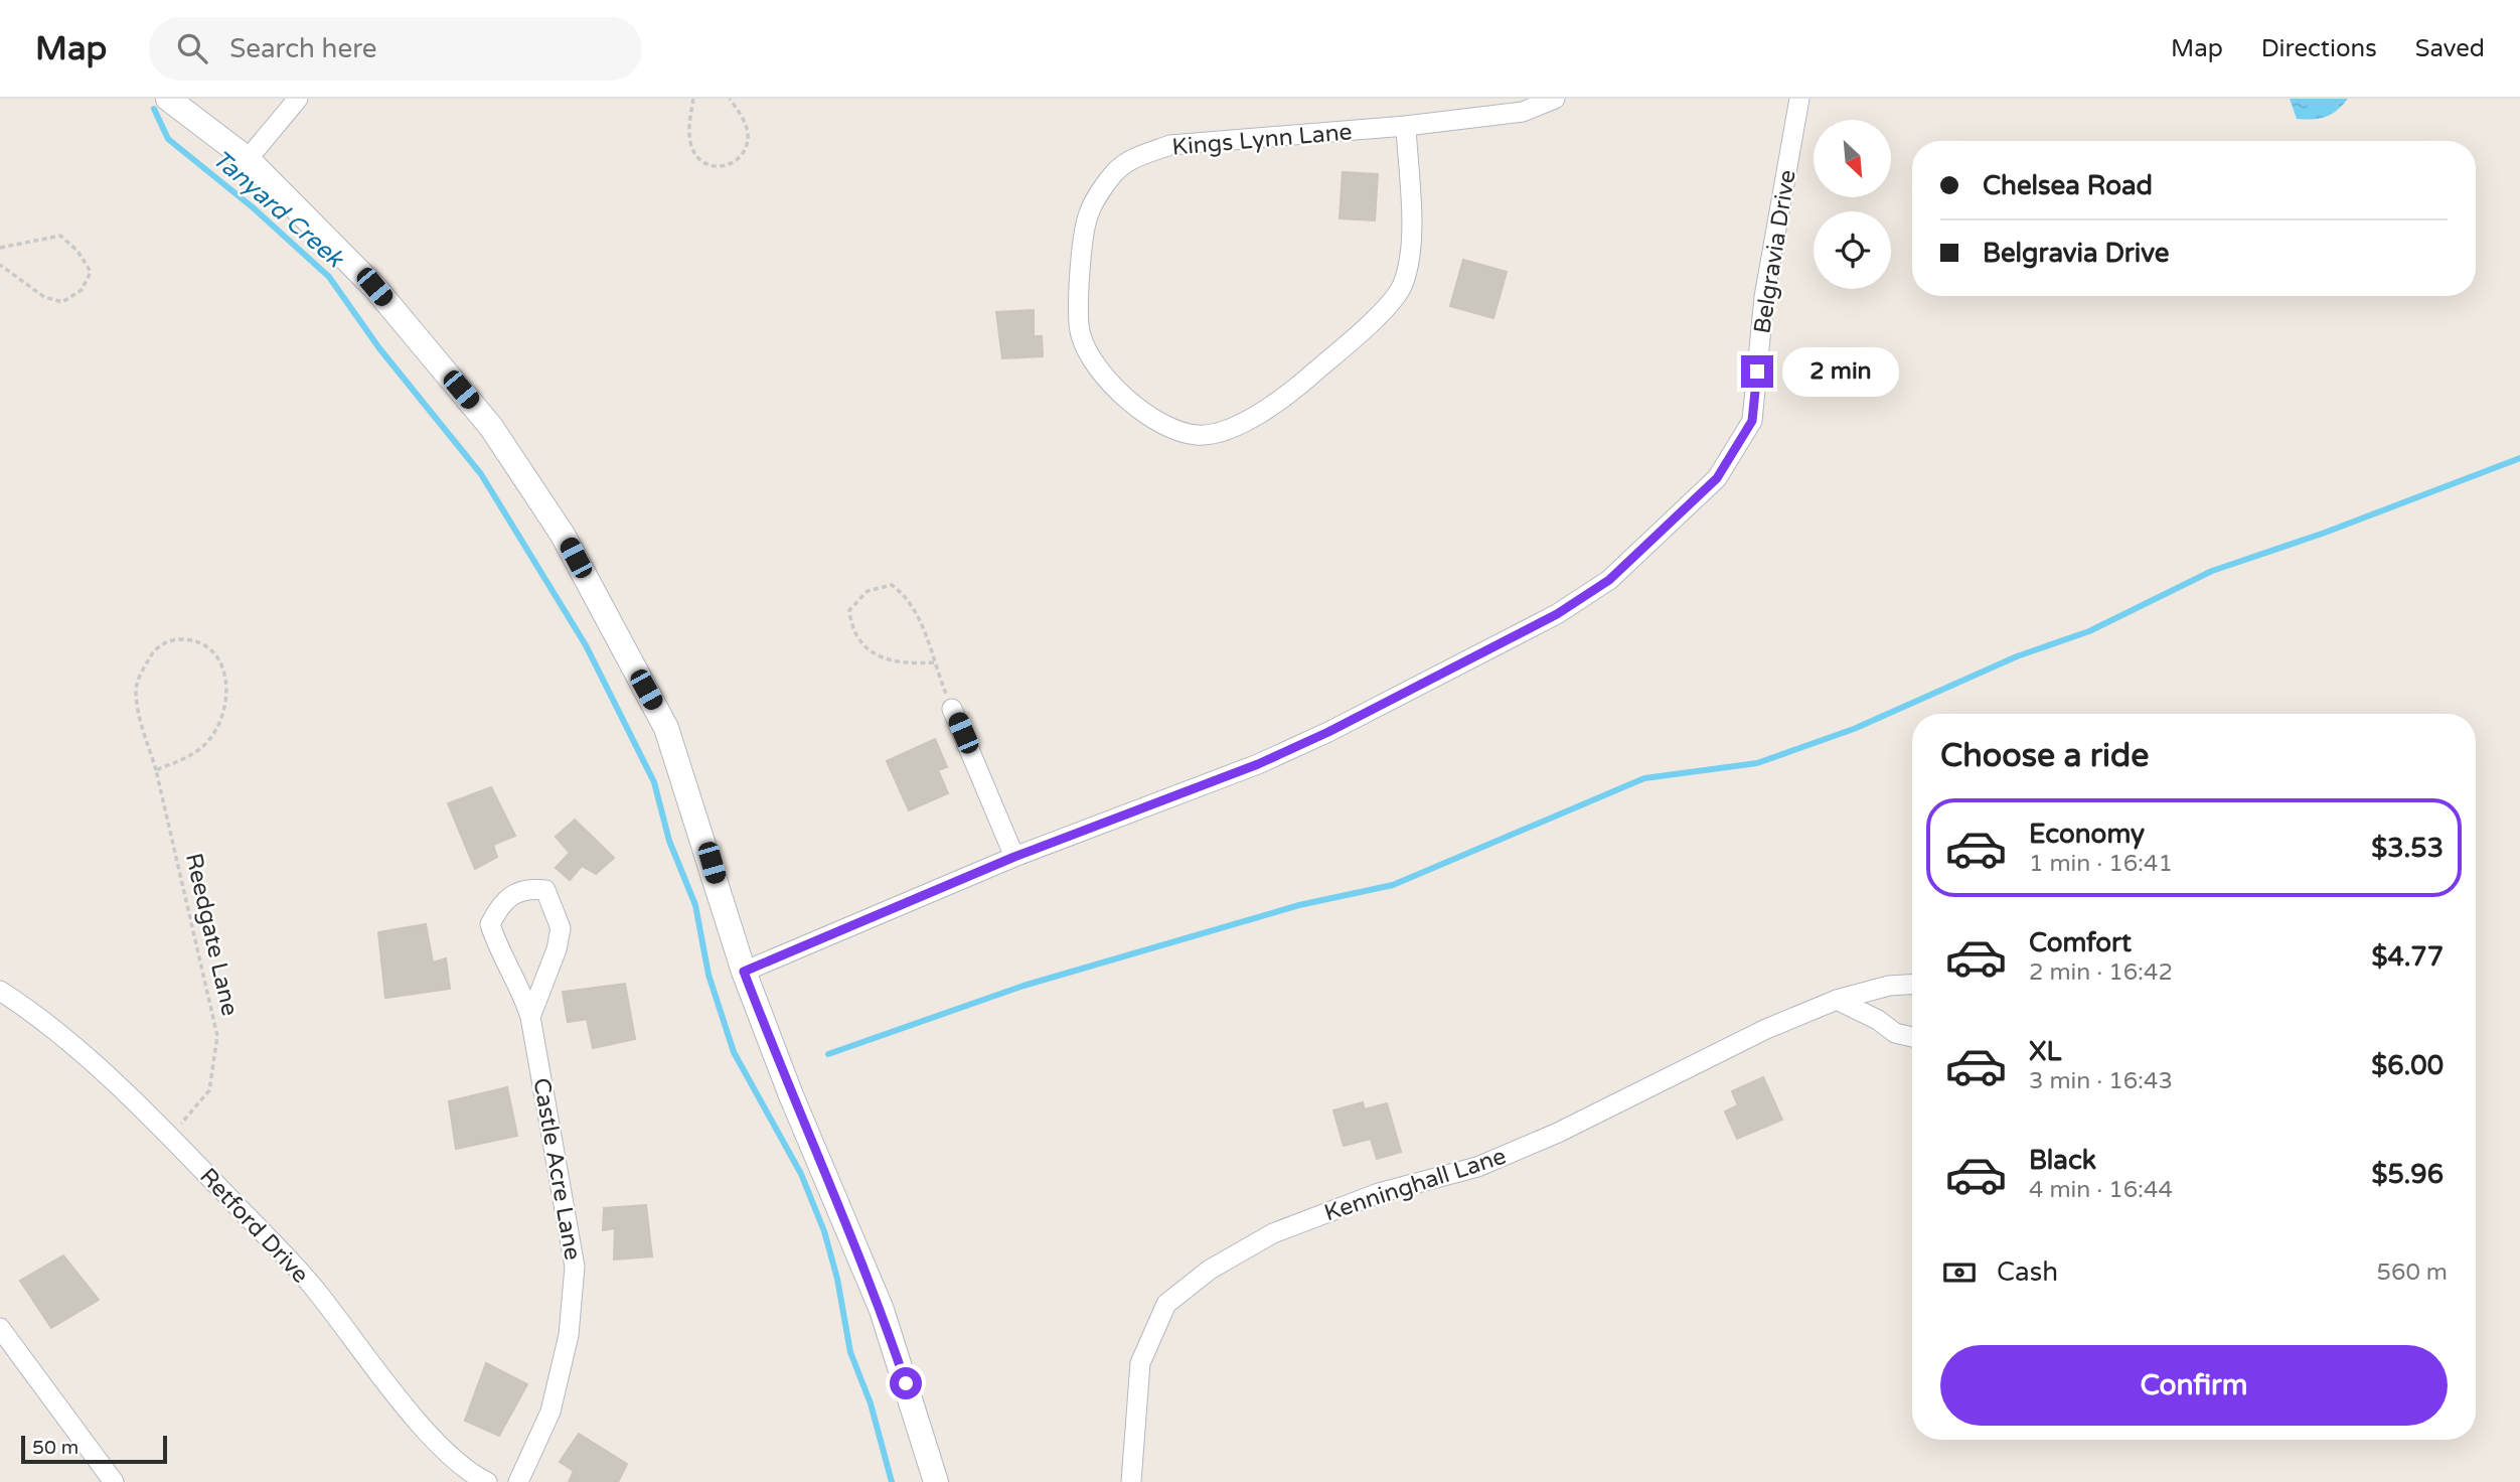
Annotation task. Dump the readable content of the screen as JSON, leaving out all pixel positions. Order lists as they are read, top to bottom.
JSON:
{
  "streets": {
    "street": [
      "Kings Lynn Lane",
      "Belgravia Drive",
      "Castle Acre Lane",
      "Kenninghall Lane",
      "Retford Drive"
    ],
    "path": ["Reedgate Lane"]
  },
  "crossings": [
    ["Reedgate Lane", "Retford Drive"]
  ],
  "water": ["Tanyard Creek"],
  "scale_bar": "50 m",
  "north": "bottom right",
  "page": {
    "header": "Map",
    "search": "Search here",
    "nav": ["Map", "Directions", "Saved"],
    "banner": ["Chelsea Road", "Belgravia Drive"],
    "bubble": "2 min",
    "heading": "Choose a ride",
    "list": [
      {
        "name": "Economy",
        "note": "1 min · 16:41",
        "value": "$3.53"
      },
      {
        "name": "Comfort",
        "note": "2 min · 16:42",
        "value": "$4.77"
      },
      {
        "name": "XL",
        "note": "3 min · 16:43",
        "value": "$6.00"
      },
      {
        "name": "Black",
        "note": "4 min · 16:44",
        "value": "$5.96"
      }
    ],
    "pay": ["Cash", "560 m"],
    "buttons": "Confirm",
    "scale": "50 m"
  }
}
